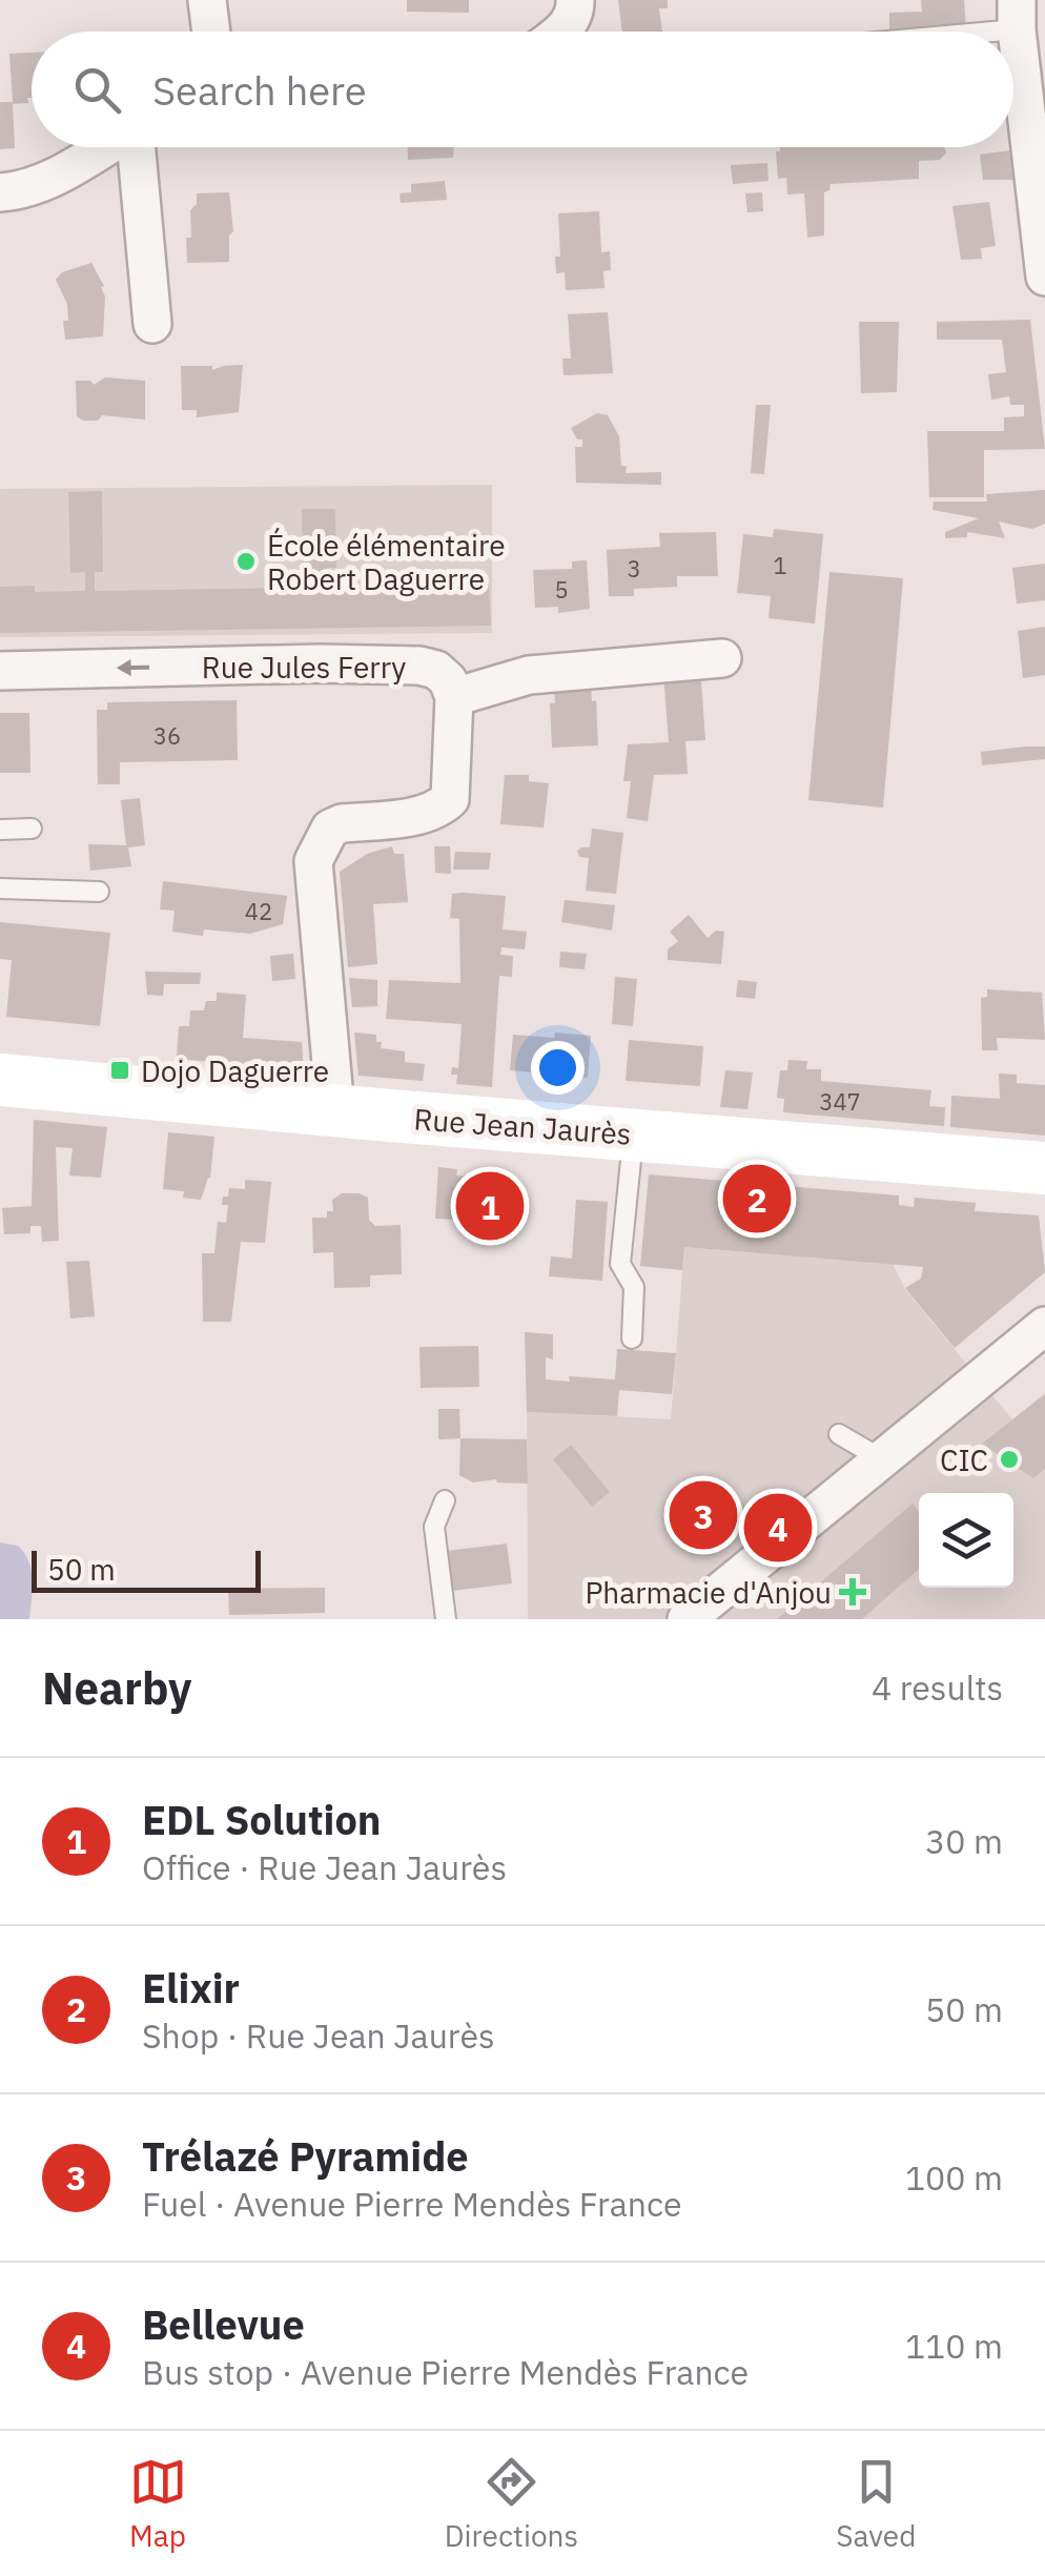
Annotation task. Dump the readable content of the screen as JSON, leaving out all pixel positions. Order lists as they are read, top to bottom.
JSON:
{
  "streets": {
    "main road": ["Rue Jean Jaurès"],
    "street": ["Rue Jules Ferry"]
  },
  "one_way": ["Rue Jules Ferry"],
  "places": {
    "other": ["École élémentaire Robert Daguerre", "CIC"],
    "transit": ["Dojo Daguerre"],
    "health": ["Pharmacie d'Anjou"]
  },
  "house_numbers": [
    "1",
    "3",
    "5",
    "36",
    "42",
    "347"
  ],
  "scale_bar": "50 m",
  "page": {
    "search": "Search here",
    "pins": [
      "2",
      "1",
      "3",
      "4"
    ],
    "scale": "50 m",
    "heading": ["Nearby", "4 results"],
    "list": [
      {
        "mark": "1",
        "name": "EDL Solution",
        "note": "Office · Rue Jean Jaurès",
        "value": "30 m"
      },
      {
        "mark": "2",
        "name": "Elixir",
        "note": "Shop · Rue Jean Jaurès",
        "value": "50 m"
      },
      {
        "mark": "3",
        "name": "Trélazé Pyramide",
        "note": "Fuel · Avenue Pierre Mendès France",
        "value": "100 m"
      },
      {
        "mark": "4",
        "name": "Bellevue",
        "note": "Bus stop · Avenue Pierre Mendès France",
        "value": "110 m"
      }
    ],
    "nav": ["Map", "Directions", "Saved"]
  }
}
